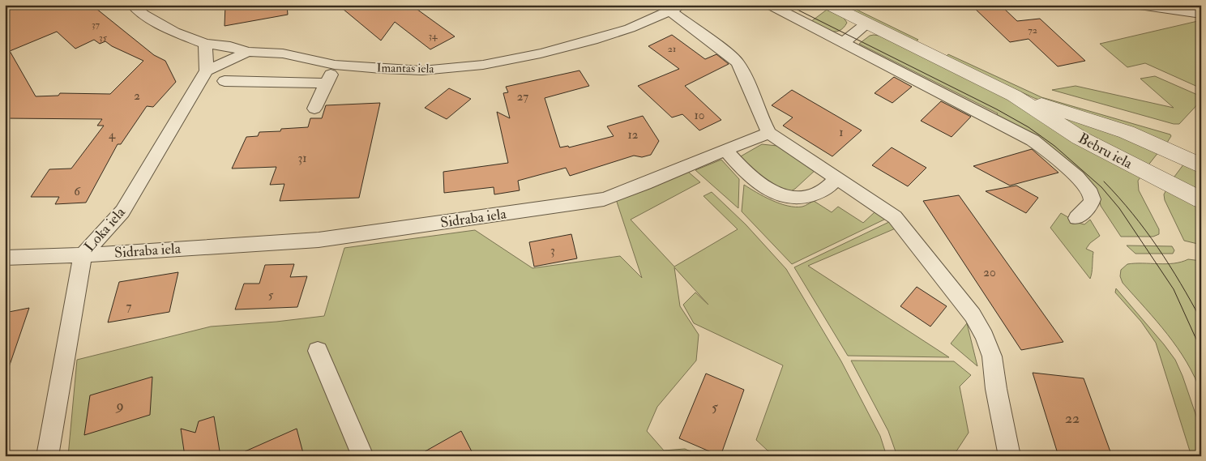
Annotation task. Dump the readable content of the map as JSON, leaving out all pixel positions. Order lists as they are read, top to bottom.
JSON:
{
  "streets": {
    "street": [
      "Imantas iela",
      "Bebru iela",
      "Sidraba iela",
      "Loka iela"
    ]
  },
  "crossings": [
    ["Sidraba iela", "Loka iela"]
  ],
  "house_numbers": [
    "37",
    "72",
    "34",
    "35",
    "21",
    "2",
    "27",
    "10",
    "1",
    "4",
    "12",
    "31",
    "6",
    "3",
    "20",
    "5",
    "7",
    "9",
    "5",
    "22"
  ]
}
